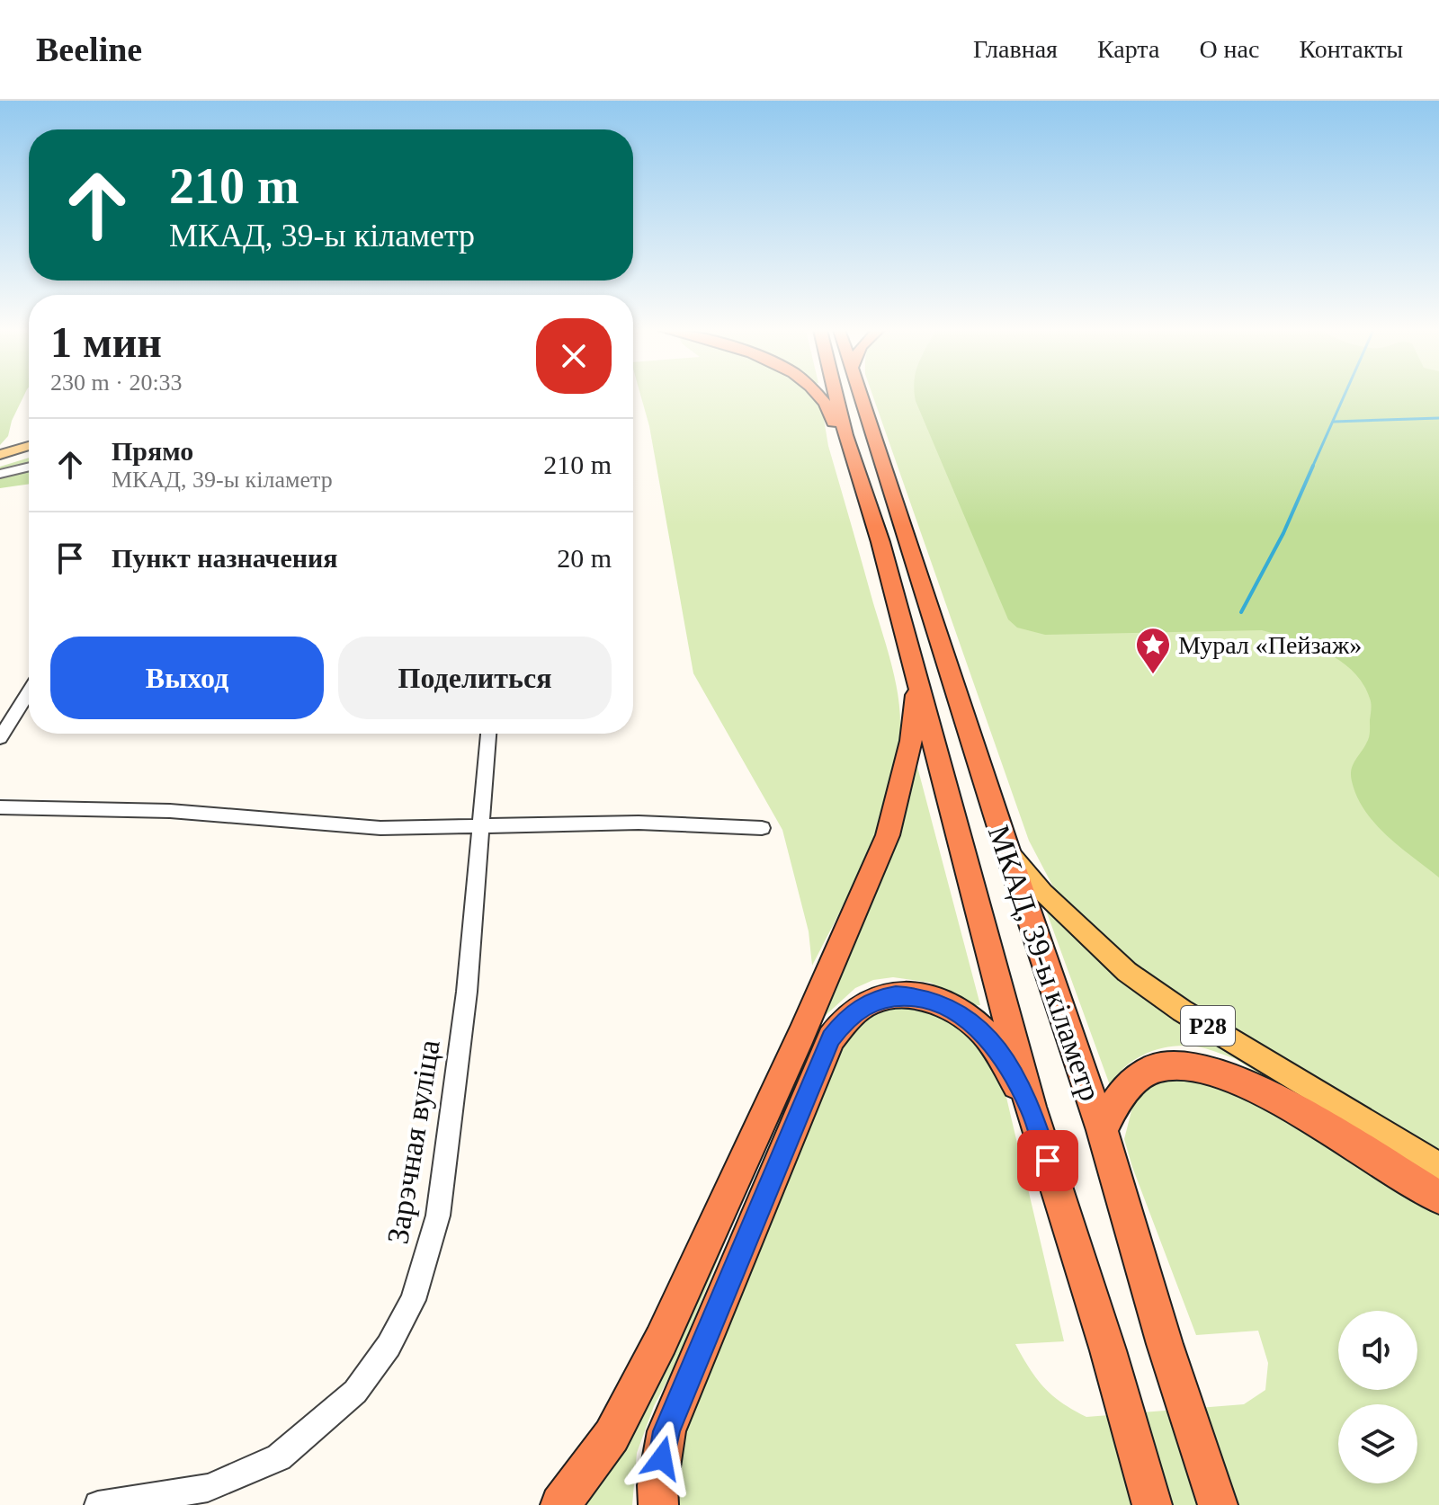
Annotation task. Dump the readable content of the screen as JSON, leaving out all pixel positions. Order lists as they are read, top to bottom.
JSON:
{
  "streets": {
    "highway": ["МКАД, 39-ы кіламетр", "Р28"],
    "street": ["Зарэчная вуліца"]
  },
  "crossings": [
    ["МКАД, 39-ы кіламетр", "Р28"]
  ],
  "places": {
    "place": ["Мурал «Пейзаж»"]
  },
  "page": {
    "header": "Beeline",
    "nav": [
      "Главная",
      "Карта",
      "О нас",
      "Контакты"
    ],
    "turn": ["210 m", "МКАД, 39-ы кіламетр"],
    "heading": ["1 мин", "230 m · 20:33"],
    "list": [
      {
        "name": "Прямо",
        "note": "МКАД, 39-ы кіламетр",
        "value": "210 m"
      },
      {
        "name": "Пункт назначения",
        "value": "20 m"
      }
    ],
    "buttons": ["Выход", "Поделиться"]
  }
}
